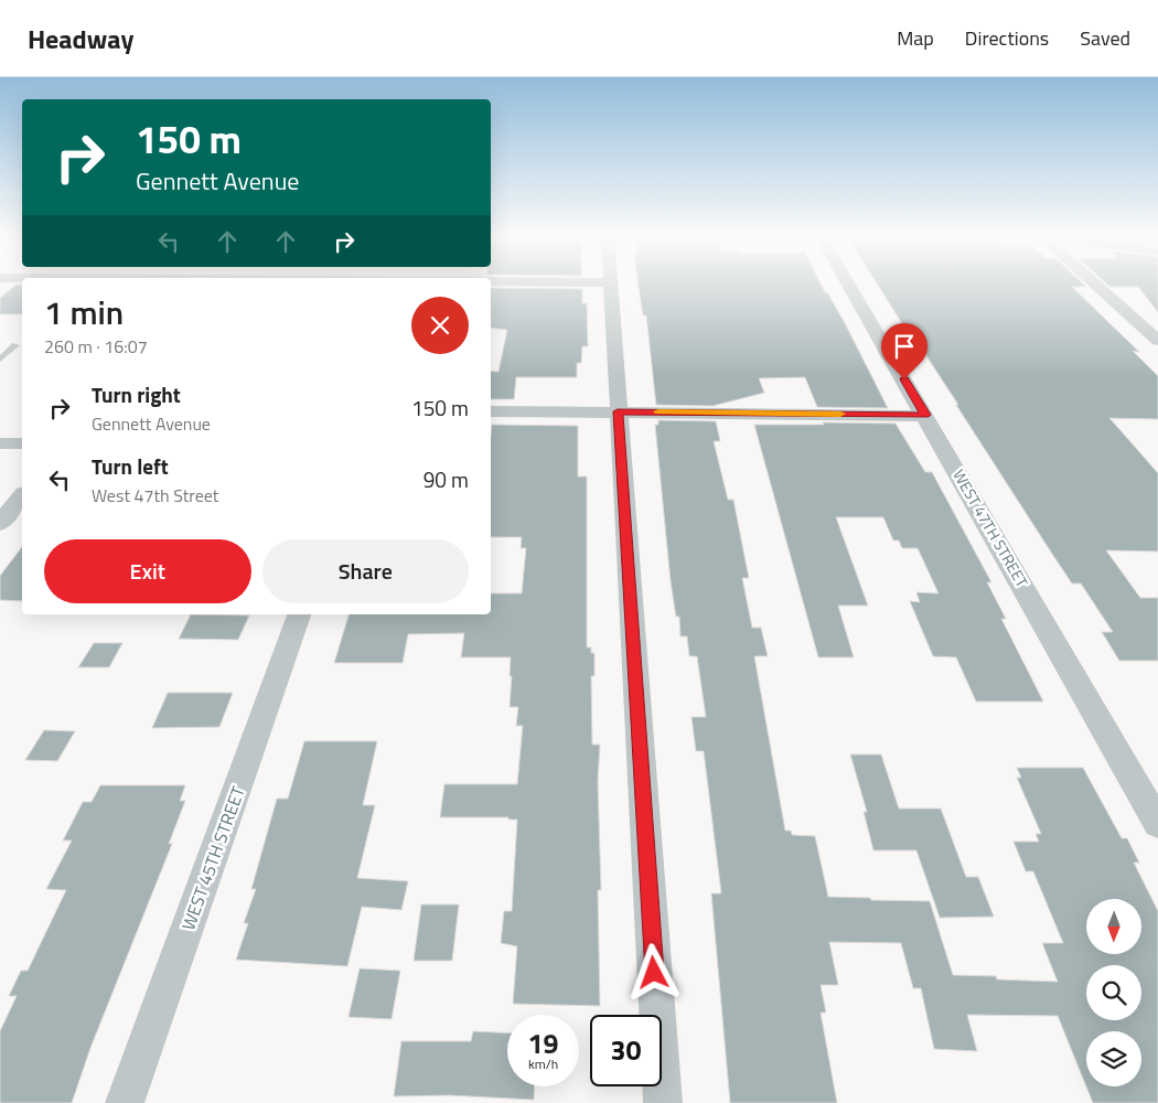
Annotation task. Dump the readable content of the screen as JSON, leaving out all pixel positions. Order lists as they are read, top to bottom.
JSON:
{
  "streets": {
    "street": ["WEST 47TH STREET", "WEST 45TH STREET"]
  },
  "north": "bottom",
  "page": {
    "header": "Headway",
    "nav": ["Map", "Directions", "Saved"],
    "turn": ["150 m", "Gennett Avenue"],
    "heading": ["1 min", "260 m · 16:07"],
    "list": [
      {
        "name": "Turn right",
        "note": "Gennett Avenue",
        "value": "150 m"
      },
      {
        "name": "Turn left",
        "note": "West 47th Street",
        "value": "90 m"
      }
    ],
    "buttons": ["Exit", "Share"],
    "speed": "19 km/h",
    "limit": "30"
  }
}
